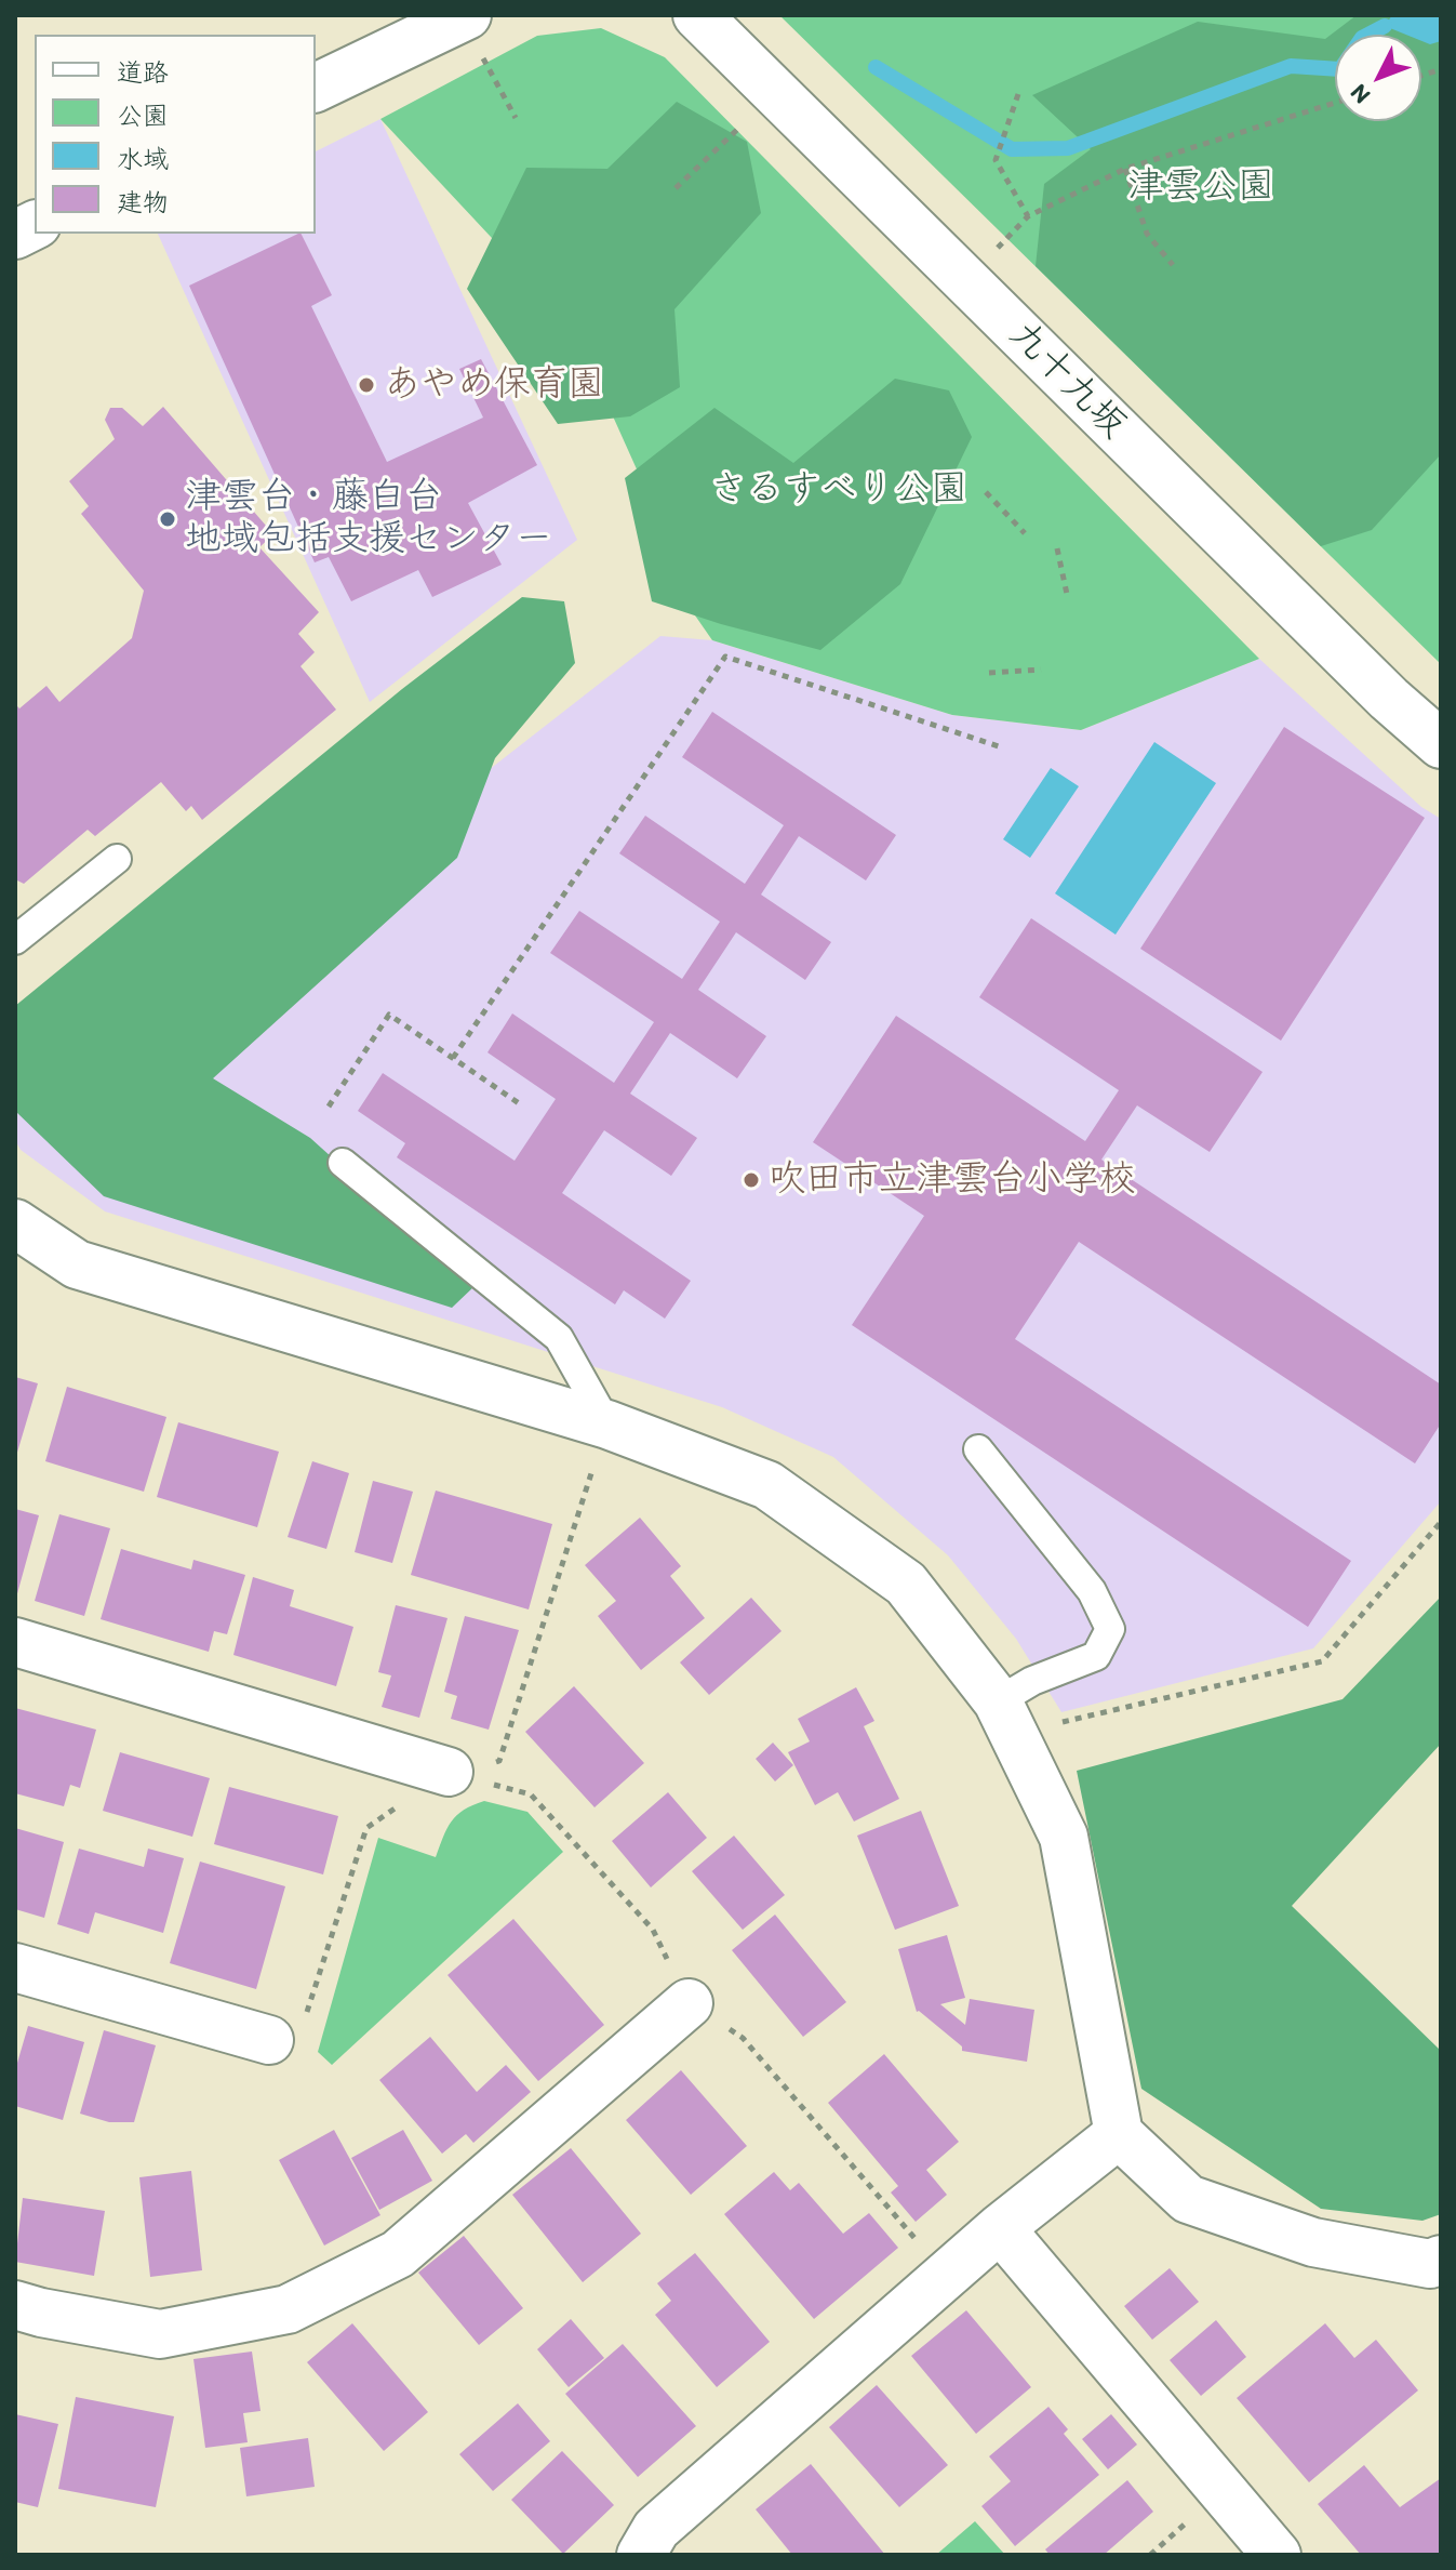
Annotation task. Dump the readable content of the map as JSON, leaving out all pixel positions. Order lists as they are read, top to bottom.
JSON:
{
  "streets": {
    "street": ["九十九坂"]
  },
  "parks": ["津雲公園", "さるすべり公園"],
  "places": ["あやめ保育園", "津雲台・藤白台 地域包括支援センター", "吹田市立津雲台小学校"],
  "legend": [
    "道路",
    "公園",
    "水域",
    "建物"
  ],
  "north": "bottom left"
}
